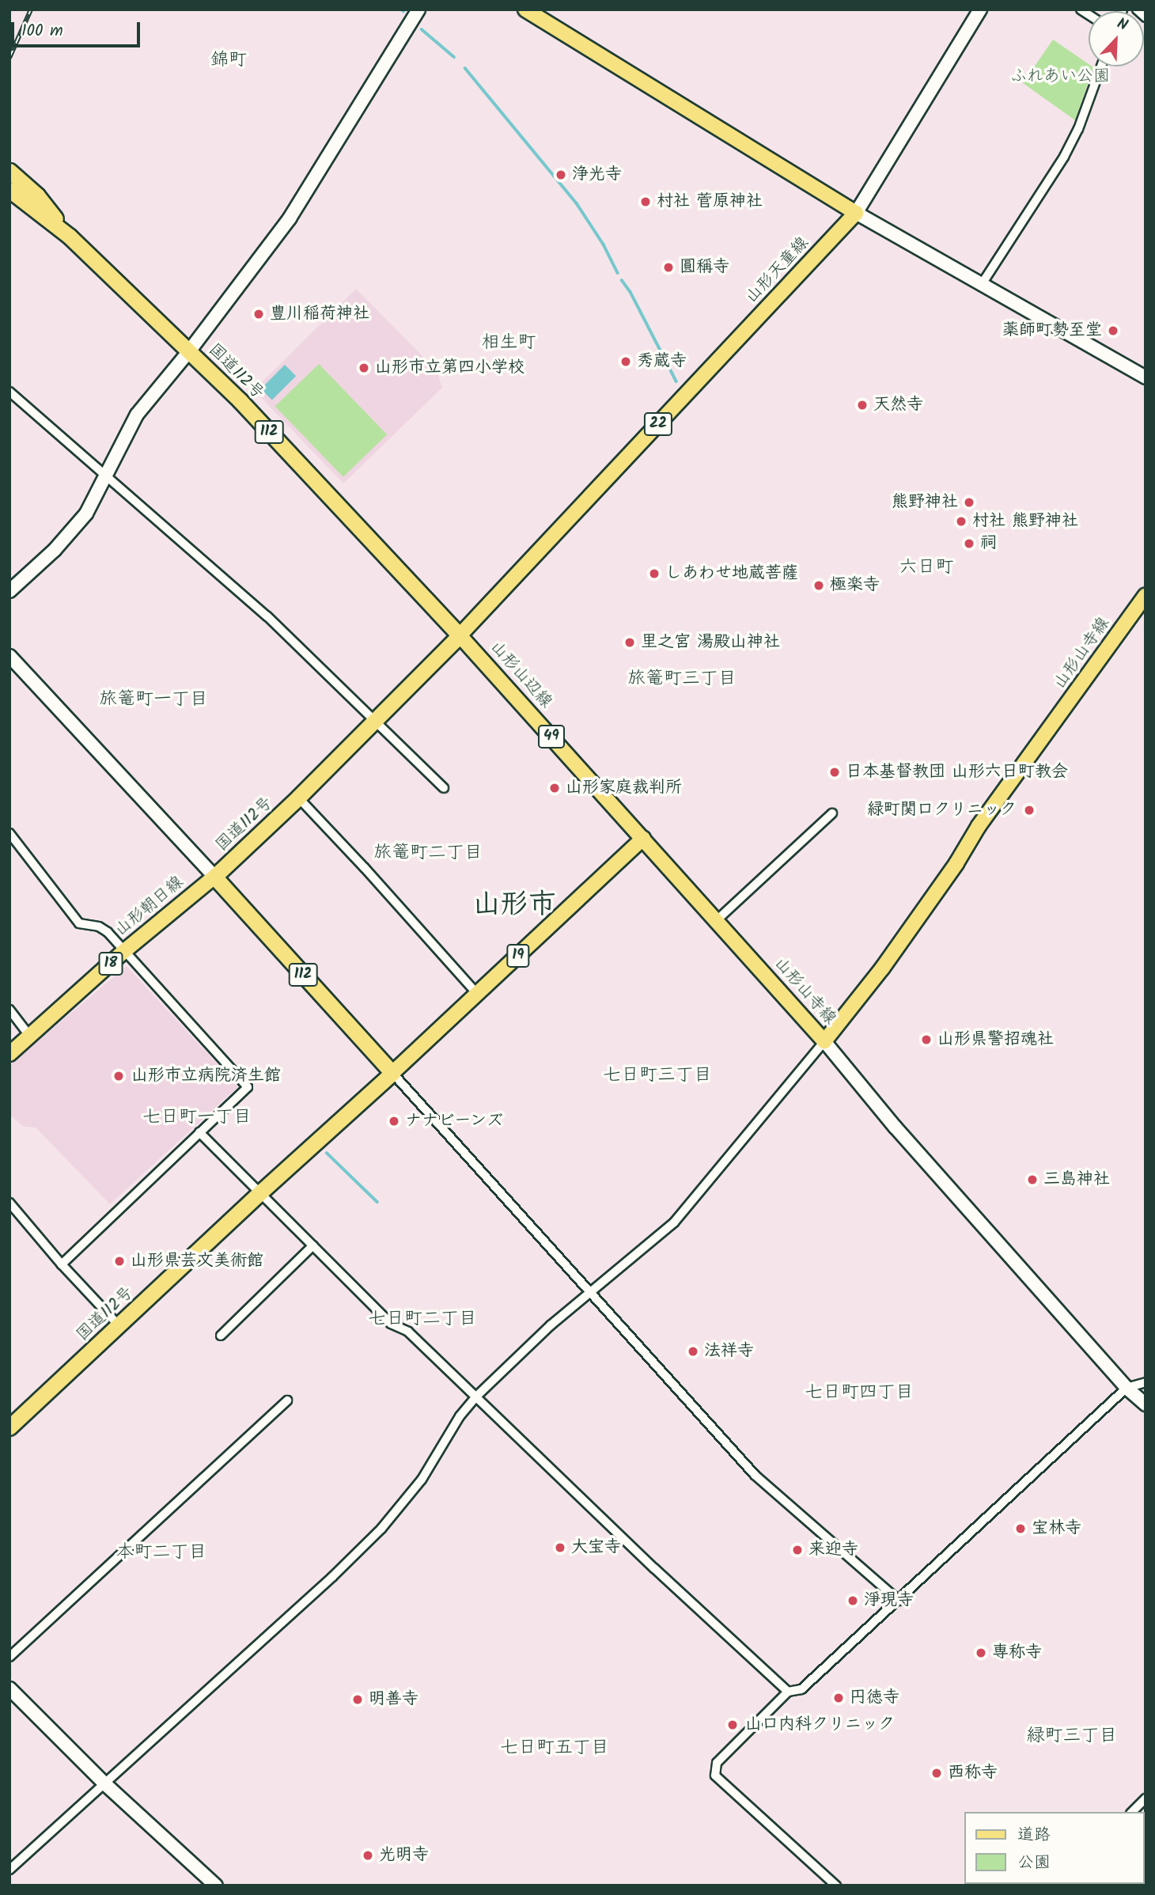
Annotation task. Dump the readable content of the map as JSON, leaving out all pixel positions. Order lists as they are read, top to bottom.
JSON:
{
  "streets": {
    "highway": ["国道112号", "112"],
    "main road": [
      "山形天童線",
      "22",
      "山形山寺線",
      "山形山辺線",
      "49",
      "山形朝日線",
      "19",
      "18"
    ]
  },
  "crossings": [
    ["山形天童線", "国道112号"],
    ["山形天童線", "山形山辺線"],
    ["国道112号", "山形山辺線"],
    ["国道112号", "山形朝日線"],
    ["国道112号", "19"],
    ["山形山寺線", "山形山辺線"],
    ["山形山寺線", "19"],
    ["山形山辺線", "19"]
  ],
  "districts": [
    "錦町",
    "相生町",
    "六日町",
    "旅篭町三丁目",
    "旅篭町一丁目",
    "旅篭町二丁目",
    "山形市",
    "七日町三丁目",
    "七日町一丁目",
    "七日町二丁目",
    "七日町四丁目",
    "本町二丁目",
    "緑町三丁目",
    "七日町五丁目"
  ],
  "parks": ["ふれあい公園"],
  "places": [
    "浄光寺",
    "村社 菅原神社",
    "圓稱寺",
    "豊川稲荷神社",
    "薬師町勢至堂",
    "秀蔵寺",
    "山形市立第四小学校",
    "天然寺",
    "熊野神社",
    "村社 熊野神社",
    "祠",
    "しあわせ地蔵菩薩",
    "極楽寺",
    "里之宮 湯殿山神社",
    "日本基督教団 山形六日町教会",
    "山形家庭裁判所",
    "緑町関口クリニック",
    "山形県警招魂社",
    "山形市立病院済生館",
    "ナナビーンズ",
    "三島神社",
    "山形県芸文美術館",
    "法祥寺",
    "宝林寺",
    "大宝寺",
    "来迎寺",
    "淨現寺",
    "専称寺",
    "円徳寺",
    "明善寺",
    "山口内科クリニック",
    "西称寺",
    "光明寺"
  ],
  "legend": ["道路", "公園"],
  "scale_bar": "100 m",
  "north": "top right"
}
